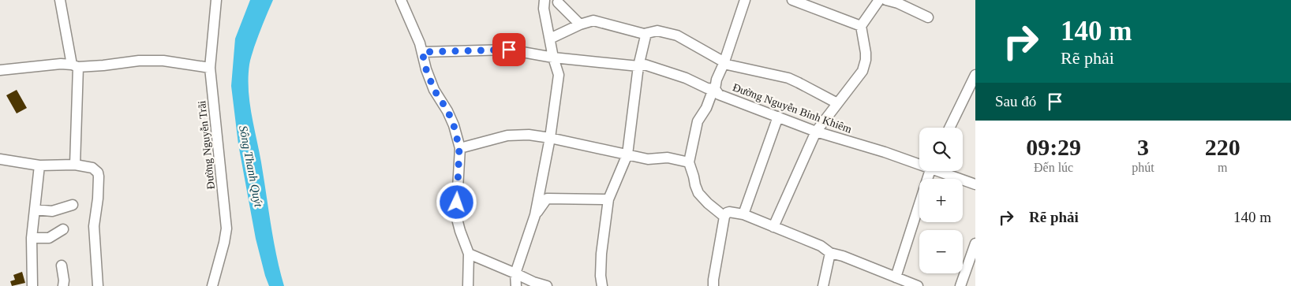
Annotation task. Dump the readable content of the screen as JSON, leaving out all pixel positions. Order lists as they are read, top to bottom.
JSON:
{
  "streets": {
    "street": ["Đường Nguyễn Bỉnh Khiêm", "Đường Nguyễn Trãi"]
  },
  "water": ["Sông Thanh Quýt"],
  "page": {
    "turn": ["140 m", "Rẽ phải"],
    "then": "Sau đó",
    "eta": [
      "09:29",
      "Đến lúc",
      "3",
      "phút",
      "220",
      "m"
    ],
    "map_buttons": ["+", "−"],
    "list": [
      {
        "name": "Rẽ phải",
        "value": "140 m"
      }
    ]
  }
}
